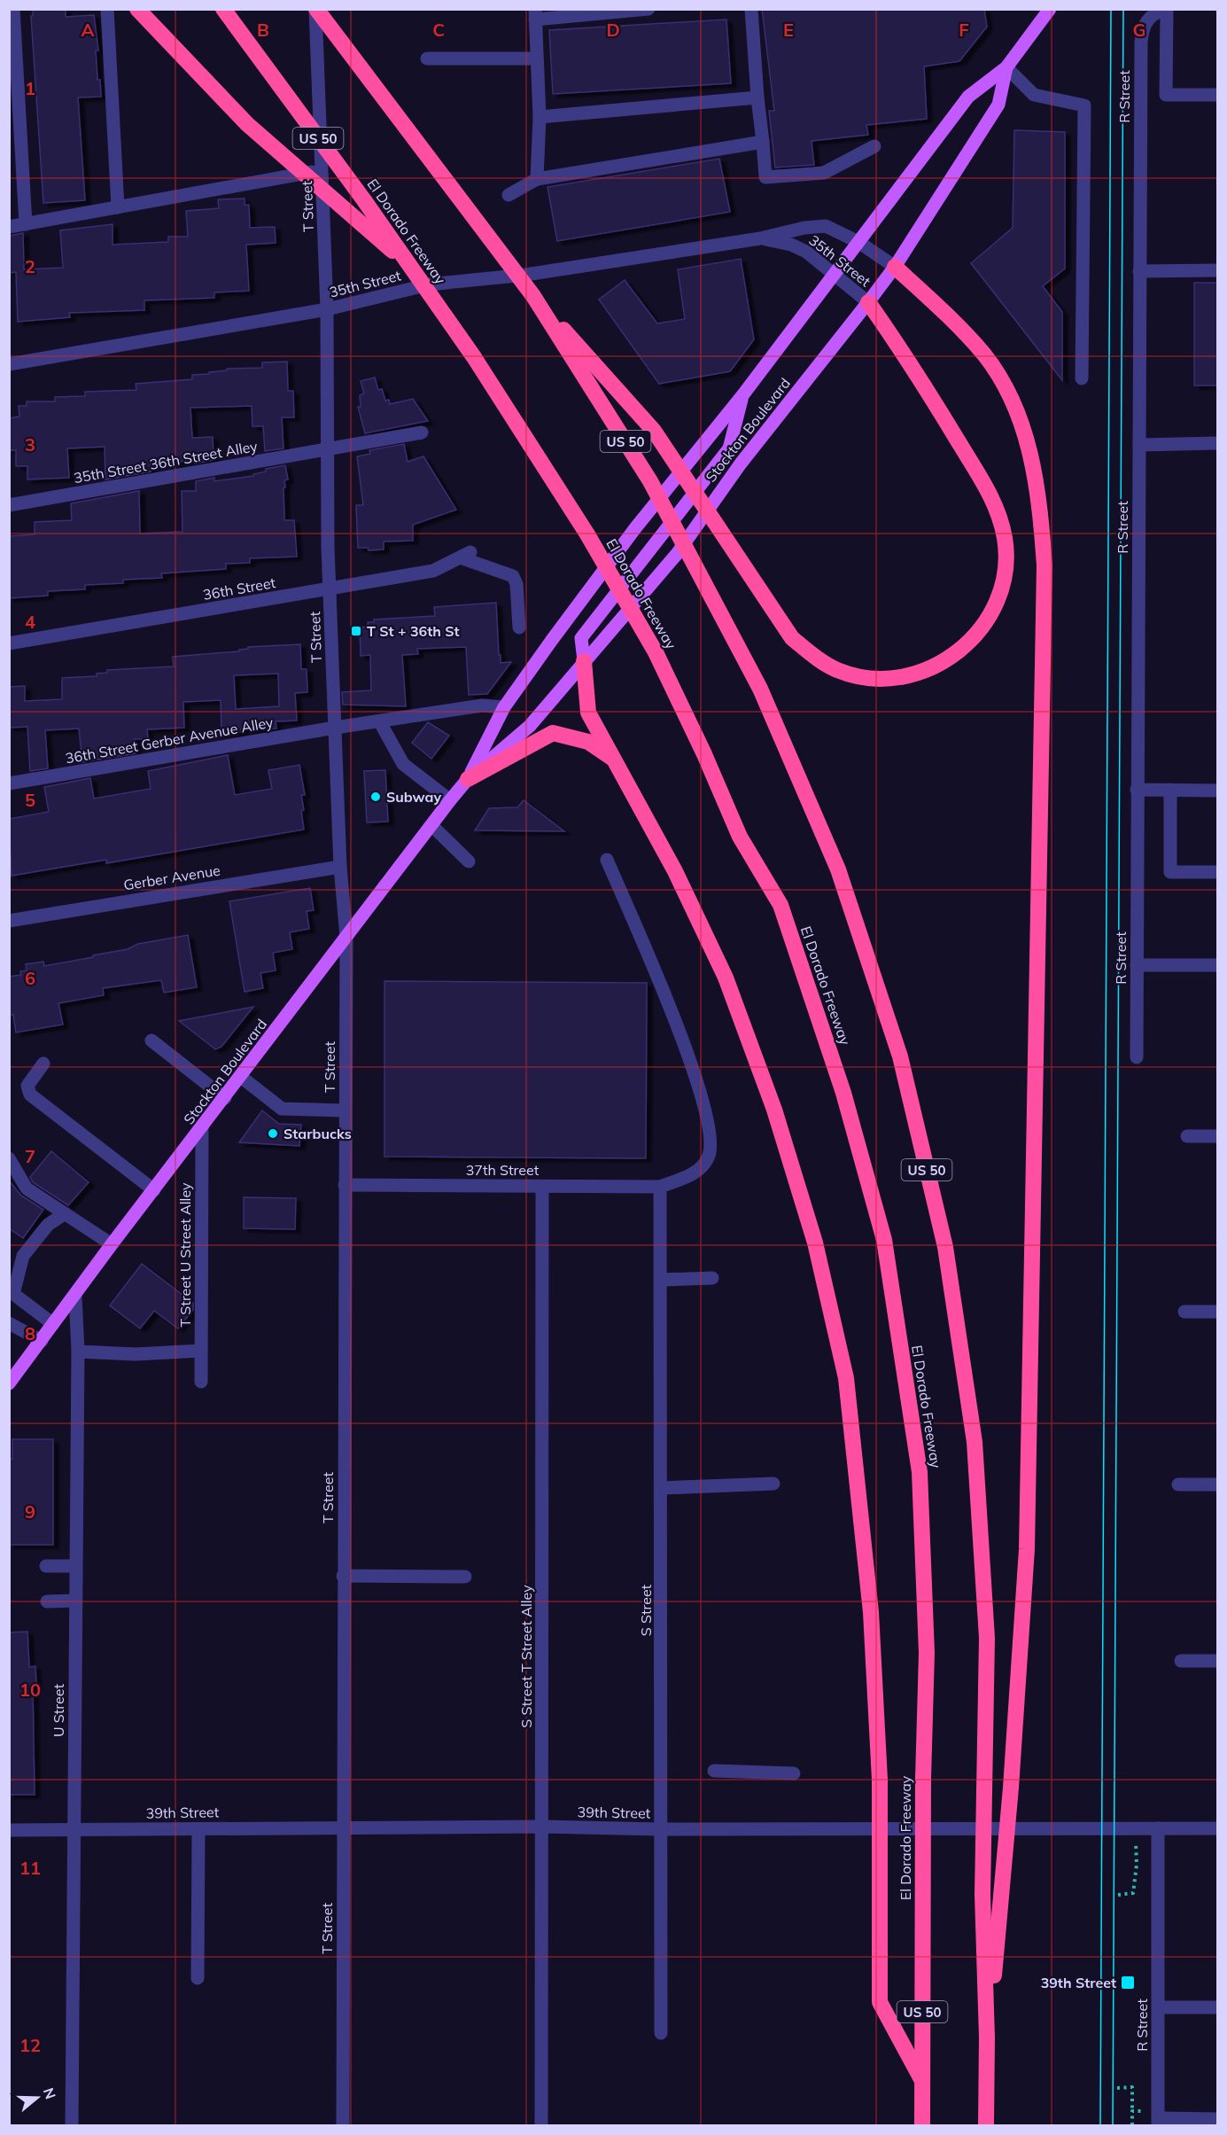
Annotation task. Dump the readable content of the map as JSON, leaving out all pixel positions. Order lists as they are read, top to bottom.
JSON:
{
  "streets": {
    "highway": ["US 50", "El Dorado Freeway"],
    "main road": ["Stockton Boulevard"],
    "street": [
      "R Street",
      "T Street",
      "35th Street",
      "35th Street 36th Street Alley",
      "36th Street",
      "36th Street Gerber Avenue Alley",
      "Gerber Avenue",
      "37th Street",
      "T Street U Street Alley",
      "S Street",
      "S Street T Street Alley",
      "U Street",
      "39th Street"
    ]
  },
  "crossings": [
    ["R Street", "39th Street"],
    ["US 50", "T Street"],
    ["T Street", "35th Street"],
    ["T Street", "Stockton Boulevard"],
    ["T Street", "35th Street 36th Street Alley"],
    ["T Street", "36th Street"],
    ["T Street", "36th Street Gerber Avenue Alley"],
    ["T Street", "Gerber Avenue"],
    ["T Street", "37th Street"],
    ["T Street", "39th Street"],
    ["35th Street", "Stockton Boulevard"],
    ["Stockton Boulevard", "36th Street Gerber Avenue Alley"],
    ["Stockton Boulevard", "T Street U Street Alley"],
    ["Stockton Boulevard", "U Street"],
    ["37th Street", "S Street"],
    ["37th Street", "S Street T Street Alley"],
    ["S Street", "39th Street"],
    ["S Street T Street Alley", "39th Street"],
    ["U Street", "39th Street"]
  ],
  "places": {
    "transit": ["T St + 36th St", "39th Street"],
    "other": ["Subway", "Starbucks"]
  },
  "north": "right",
  "grid": {
    "columns": [
      "A",
      "B",
      "C",
      "D",
      "E",
      "F",
      "G"
    ],
    "rows": [
      "1",
      "2",
      "3",
      "4",
      "5",
      "6",
      "7",
      "8",
      "9",
      "10",
      "11",
      "12"
    ]
  }
}
